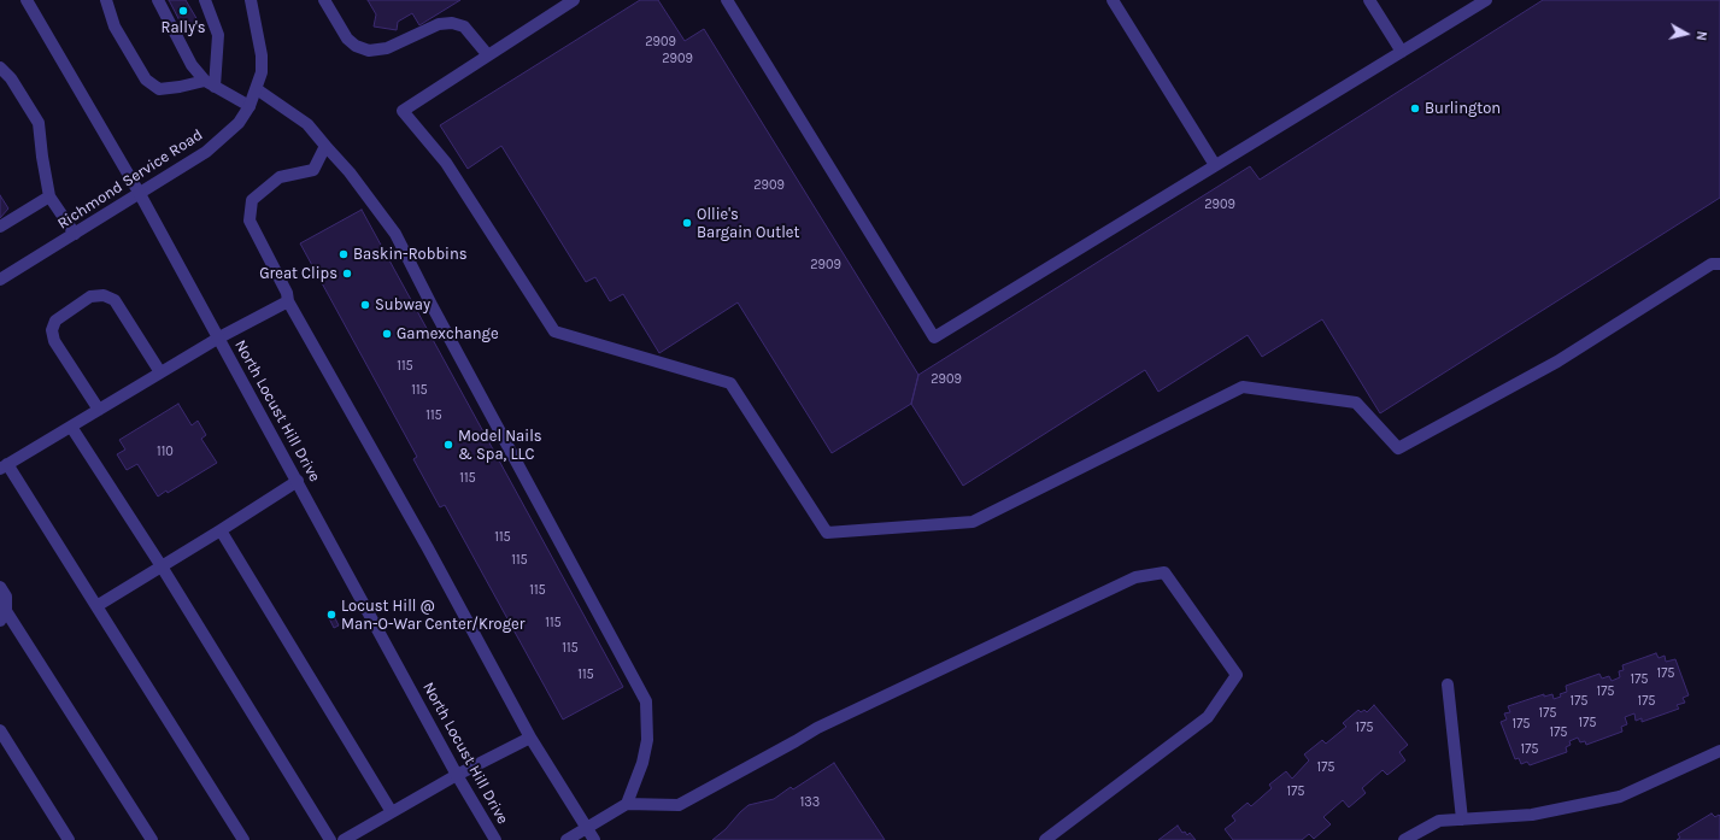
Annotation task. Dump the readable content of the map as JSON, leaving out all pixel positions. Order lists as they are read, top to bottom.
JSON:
{
  "streets": {
    "street": ["Richmond Service Road", "North Locust Hill Drive"]
  },
  "crossings": [
    ["Richmond Service Road", "North Locust Hill Drive"]
  ],
  "places": [
    "Rally's",
    "Burlington",
    "Ollie's Bargain Outlet",
    "Baskin-Robbins",
    "Great Clips",
    "Subway",
    "Gamexchange",
    "Model Nails & Spa, LLC",
    "Locust Hill @ Man-O-War Center/Kroger"
  ],
  "house_numbers": [
    "2909",
    "2909",
    "2909",
    "2909",
    "2909",
    "115",
    "2909",
    "115",
    "115",
    "110",
    "115",
    "115",
    "115",
    "115",
    "115",
    "115",
    "175",
    "115",
    "175",
    "175",
    "175",
    "175",
    "175",
    "175",
    "175",
    "175",
    "175",
    "175",
    "175",
    "175",
    "133"
  ],
  "north": "right"
}
